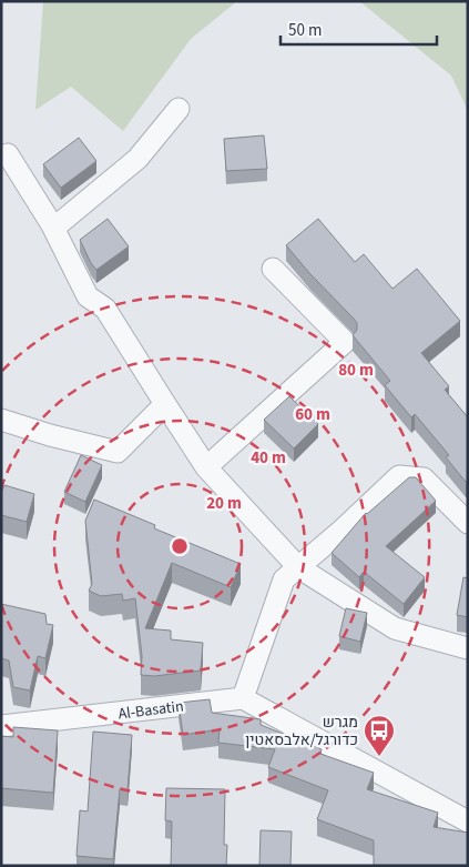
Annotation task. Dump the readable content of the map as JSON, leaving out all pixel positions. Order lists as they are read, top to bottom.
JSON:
{
  "streets": {
    "street": ["Al-Basatin"]
  },
  "places": {
    "bus stop": ["מגרש כדורגל/אלבסאטין"]
  },
  "scale_bar": "50 m",
  "rings": [
    "80 m",
    "60 m",
    "40 m",
    "20 m"
  ]
}
